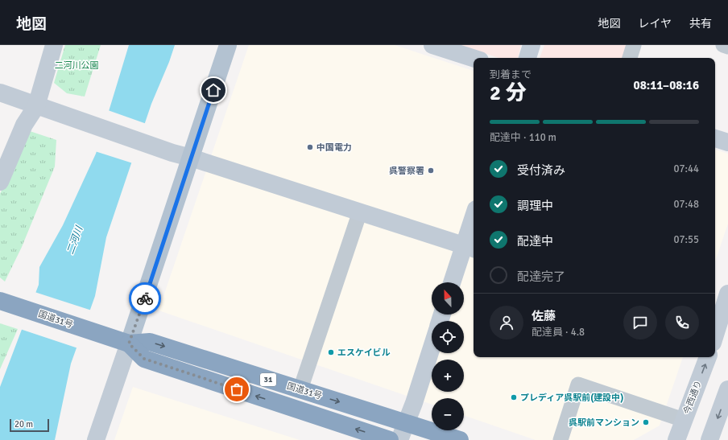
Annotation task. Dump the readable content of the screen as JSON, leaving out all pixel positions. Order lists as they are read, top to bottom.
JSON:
{
  "streets": {
    "highway": ["国道31号", "31"],
    "street": ["今西通り"]
  },
  "water": ["二河川"],
  "parks": ["二河川公園"],
  "places": [
    "中国電力",
    "呉警察署",
    "エスケイビル",
    "プレディア呉駅前(建設中)",
    "呉駅前マンション"
  ],
  "scale_bar": "20 m",
  "north": "top",
  "page": {
    "header": "地図",
    "nav": ["地図", "レイヤ", "共有"],
    "heading": ["2 分", "到着まで", "08:11–08:16"],
    "panel": ["佐藤", "配達員 · 4.8"],
    "bar": "配達中 · 110 m",
    "list": [
      ["受付済み", "07:44"],
      ["調理中", "07:48"],
      ["配達中", "07:55"],
      "配達完了"
    ],
    "map_buttons": ["+", "−"],
    "scale": "20 m"
  }
}
